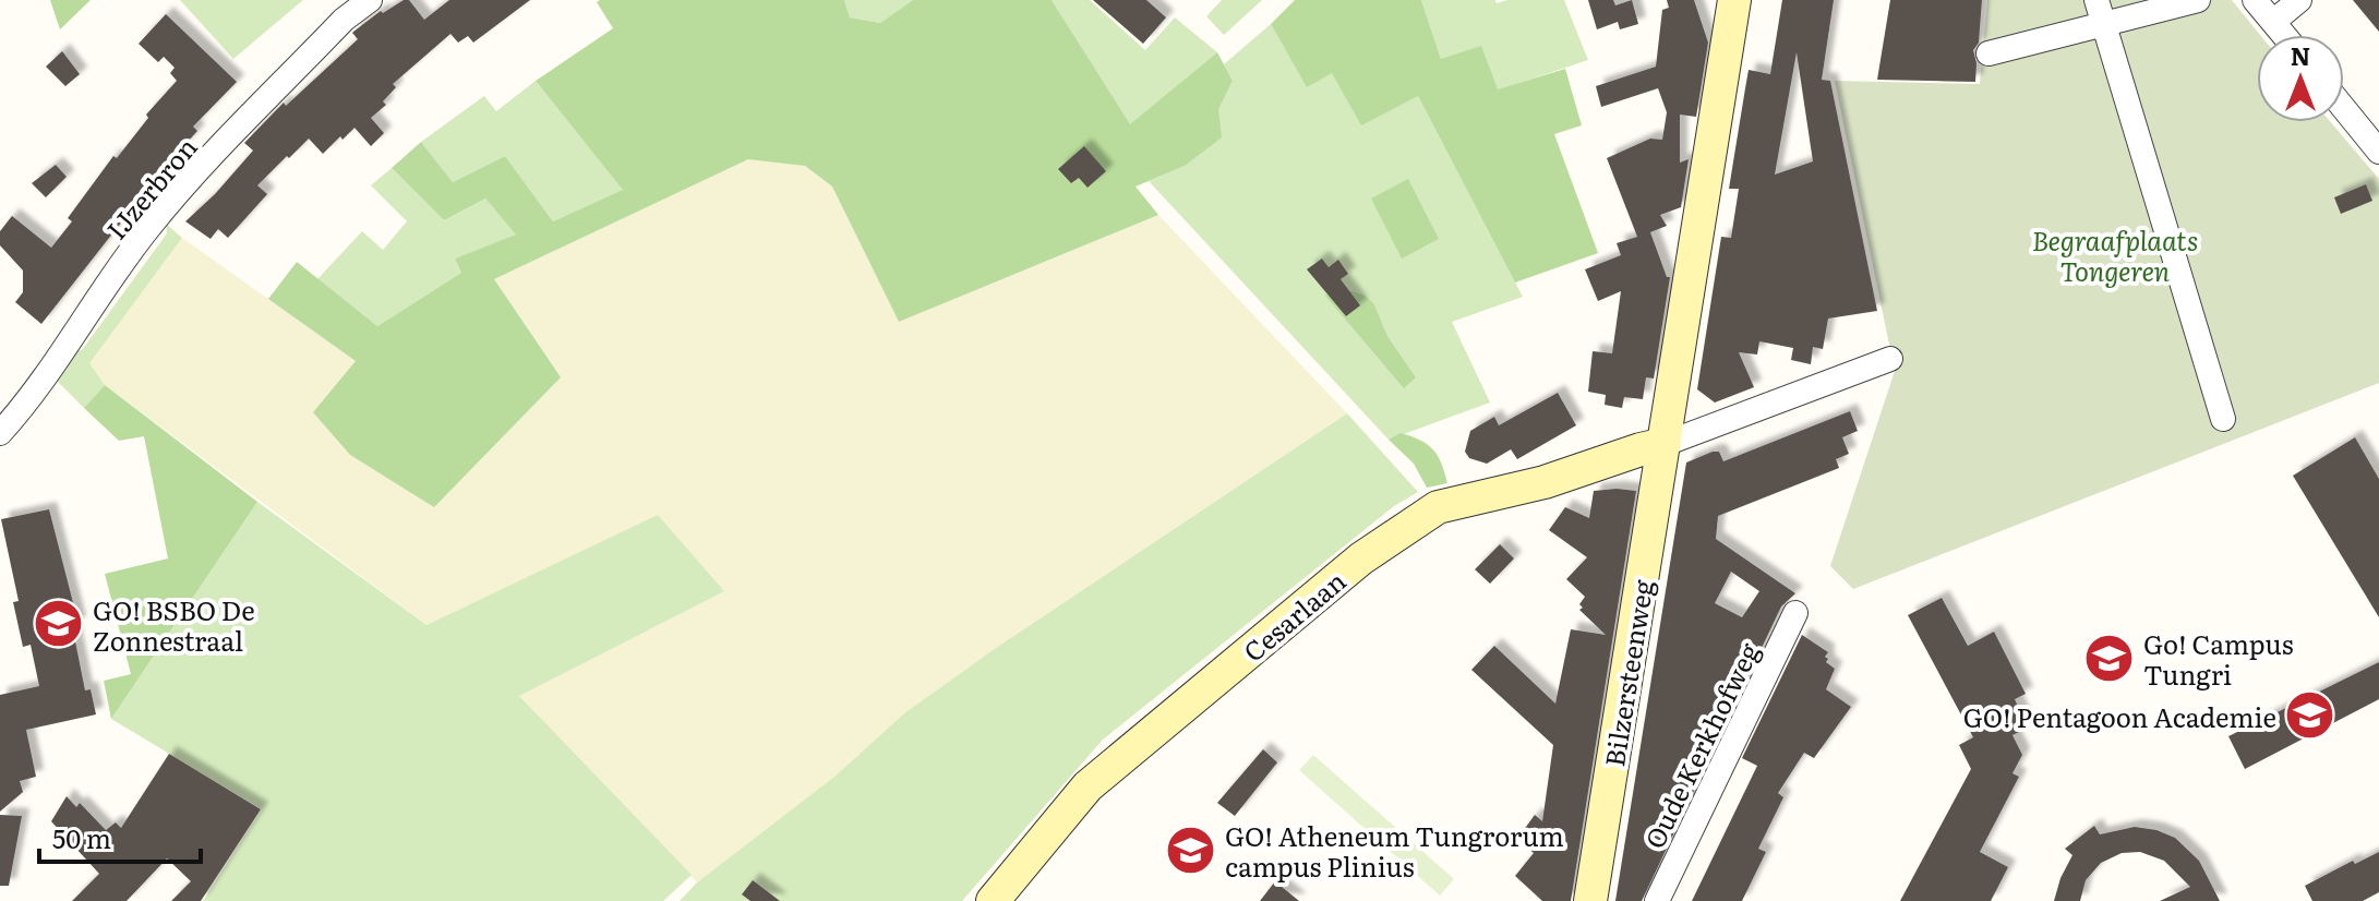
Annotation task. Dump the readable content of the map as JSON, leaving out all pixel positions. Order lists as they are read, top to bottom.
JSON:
{
  "streets": {
    "main road": ["Cesarlaan", "Bilzersteenweg"],
    "street": ["IJzerbron", "Oude Kerkhofweg"]
  },
  "crossings": [
    ["Cesarlaan", "Bilzersteenweg"]
  ],
  "parks": ["Begraafplaats Tongeren"],
  "places": {
    "school or university": [
      "GO! BSBO De Zonnestraal",
      "Go! Campus Tungri",
      "GO! Pentagoon Academie",
      "GO! Atheneum Tungrorum campus Plinius"
    ]
  },
  "scale_bar": "50 m",
  "north": "top"
}
